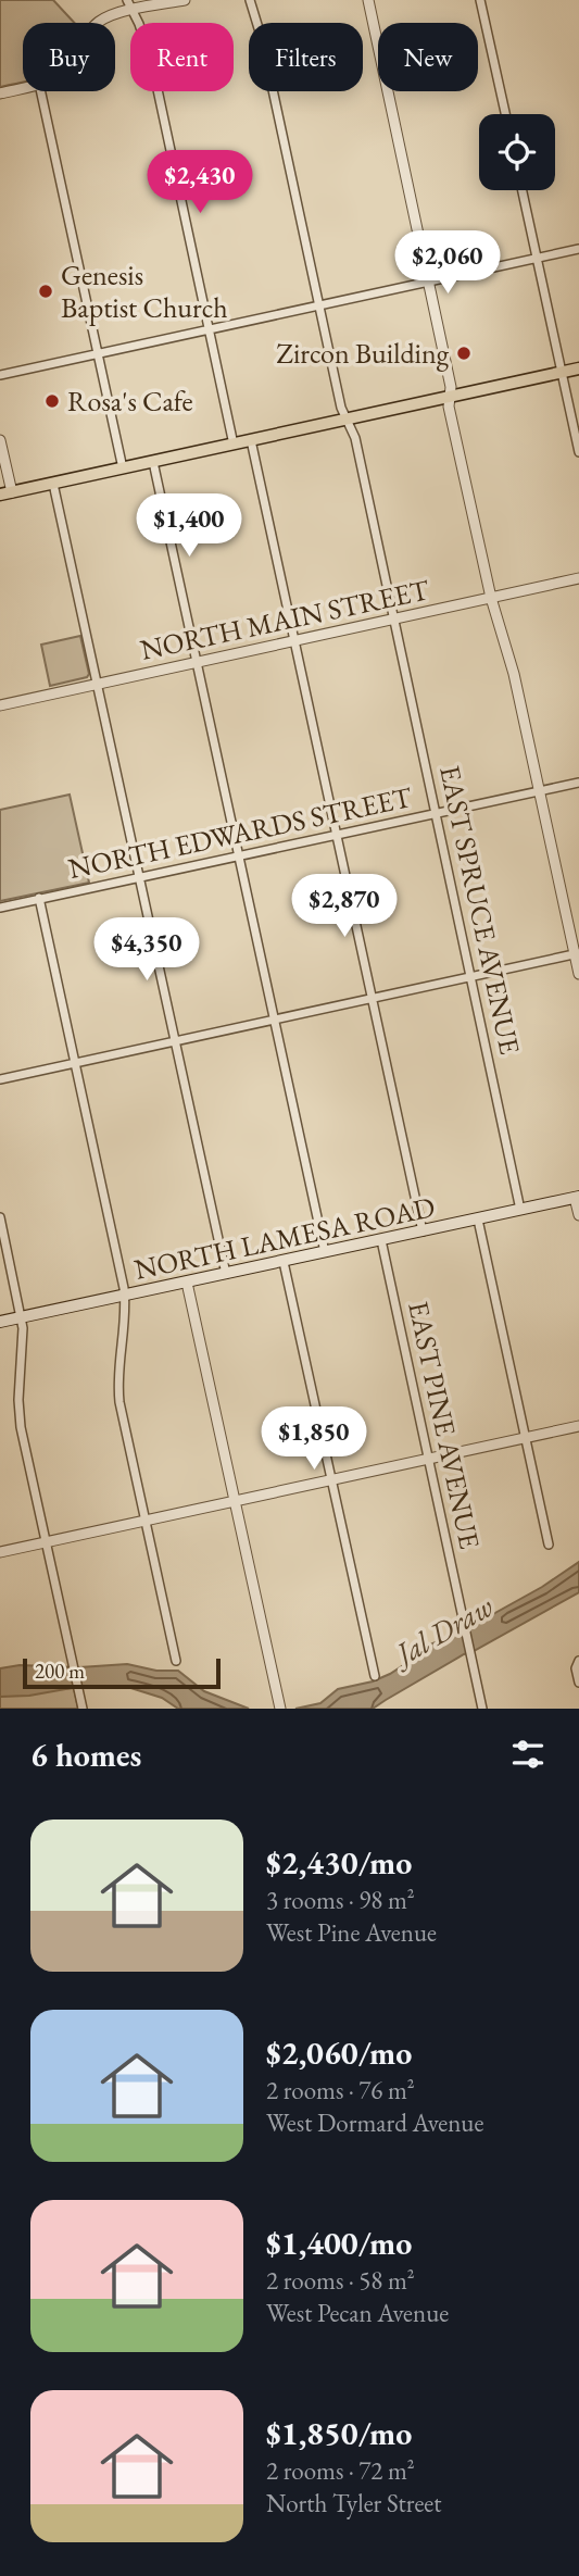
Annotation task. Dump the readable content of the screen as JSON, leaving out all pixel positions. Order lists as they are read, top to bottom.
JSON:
{
  "streets": {
    "main road": ["NORTH LAMESA ROAD"],
    "street": [
      "NORTH MAIN STREET",
      "NORTH EDWARDS STREET",
      "EAST SPRUCE AVENUE",
      "EAST PINE AVENUE"
    ]
  },
  "crossings": [
    ["NORTH MAIN STREET", "EAST SPRUCE AVENUE"],
    ["NORTH EDWARDS STREET", "EAST SPRUCE AVENUE"],
    ["EAST SPRUCE AVENUE", "NORTH LAMESA ROAD"],
    ["NORTH LAMESA ROAD", "EAST PINE AVENUE"]
  ],
  "water": ["Jal Draw"],
  "places": ["Genesis Baptist Church", "Zircon Building", "Rosa's Cafe"],
  "scale_bar": "200 m",
  "page": {
    "chip": [
      "Buy",
      "Rent",
      "Filters",
      "New"
    ],
    "price": [
      "$2,430",
      "$2,060",
      "$1,400",
      "$2,870",
      "$4,350",
      "$1,850"
    ],
    "scale": "200 m",
    "heading": "6 homes",
    "list": [
      {
        "name": "$2,430/mo",
        "note": "3 rooms · 98 m² · West Pine Avenue"
      },
      {
        "name": "$2,060/mo",
        "note": "2 rooms · 76 m² · West Dormard Avenue"
      },
      {
        "name": "$1,400/mo",
        "note": "2 rooms · 58 m² · West Pecan Avenue"
      },
      {
        "name": "$1,850/mo",
        "note": "2 rooms · 72 m² · North Tyler Street"
      }
    ]
  }
}
